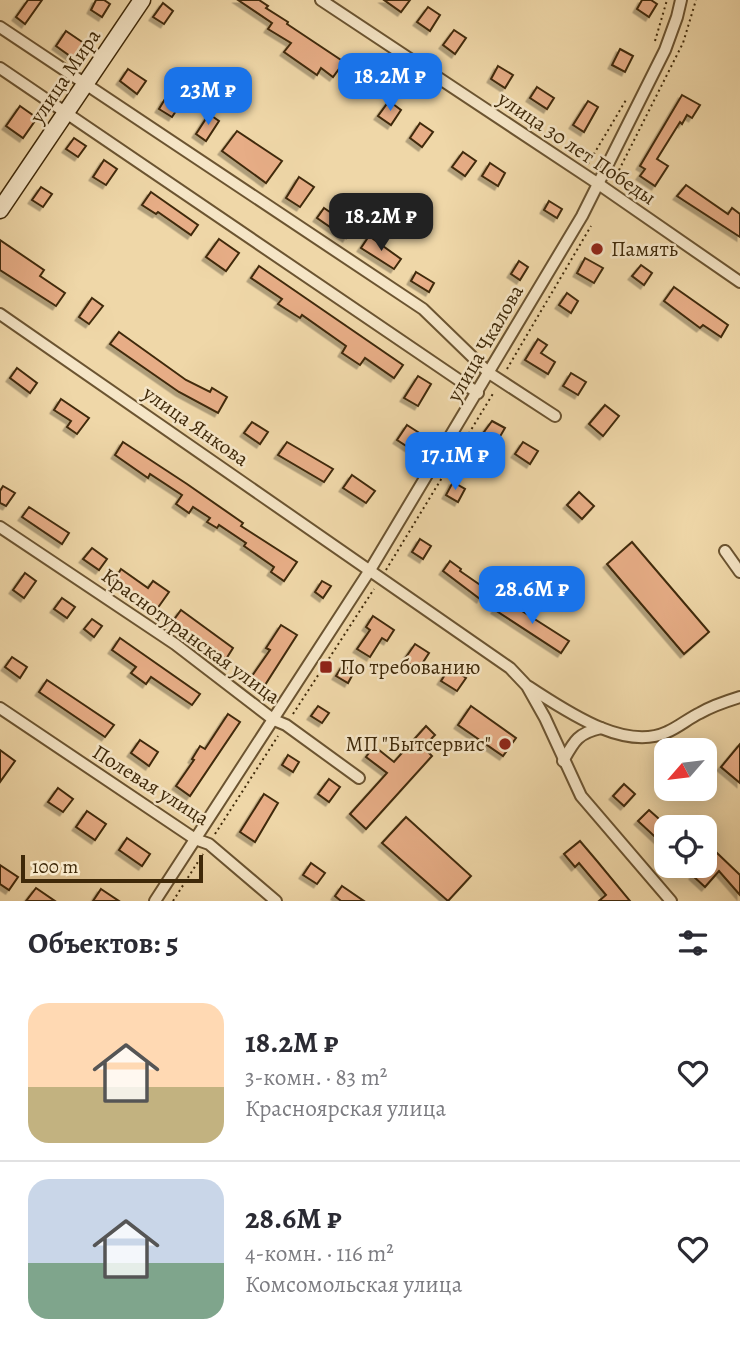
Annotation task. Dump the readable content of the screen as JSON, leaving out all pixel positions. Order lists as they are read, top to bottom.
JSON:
{
  "streets": {
    "main road": ["улица Мира"],
    "street": [
      "улица 30 лет Победы",
      "улица Чкалова",
      "улица Янкова",
      "Краснотуранская улица",
      "Полевая улица"
    ]
  },
  "crossings": [
    ["улица 30 лет Победы", "улица Чкалова"],
    ["улица Чкалова", "улица Янкова"],
    ["улица Чкалова", "Краснотуранская улица"],
    ["улица Чкалова", "Полевая улица"]
  ],
  "places": {
    "other": ["Память", "МП \"Бытсервис\""],
    "transit": ["По требованию"]
  },
  "scale_bar": "100 m",
  "north": "bottom left",
  "page": {
    "price": [
      "18.2M ₽",
      "23M ₽",
      "18.2M ₽",
      "17.1M ₽",
      "28.6M ₽"
    ],
    "scale": "100 m",
    "heading": "Объектов: 5",
    "list": [
      {
        "name": "18.2M ₽",
        "note": "3-комн. · 83 m² · Красноярская улица"
      },
      {
        "name": "28.6M ₽",
        "note": "4-комн. · 116 m² · Комсомольская улица"
      }
    ]
  }
}
